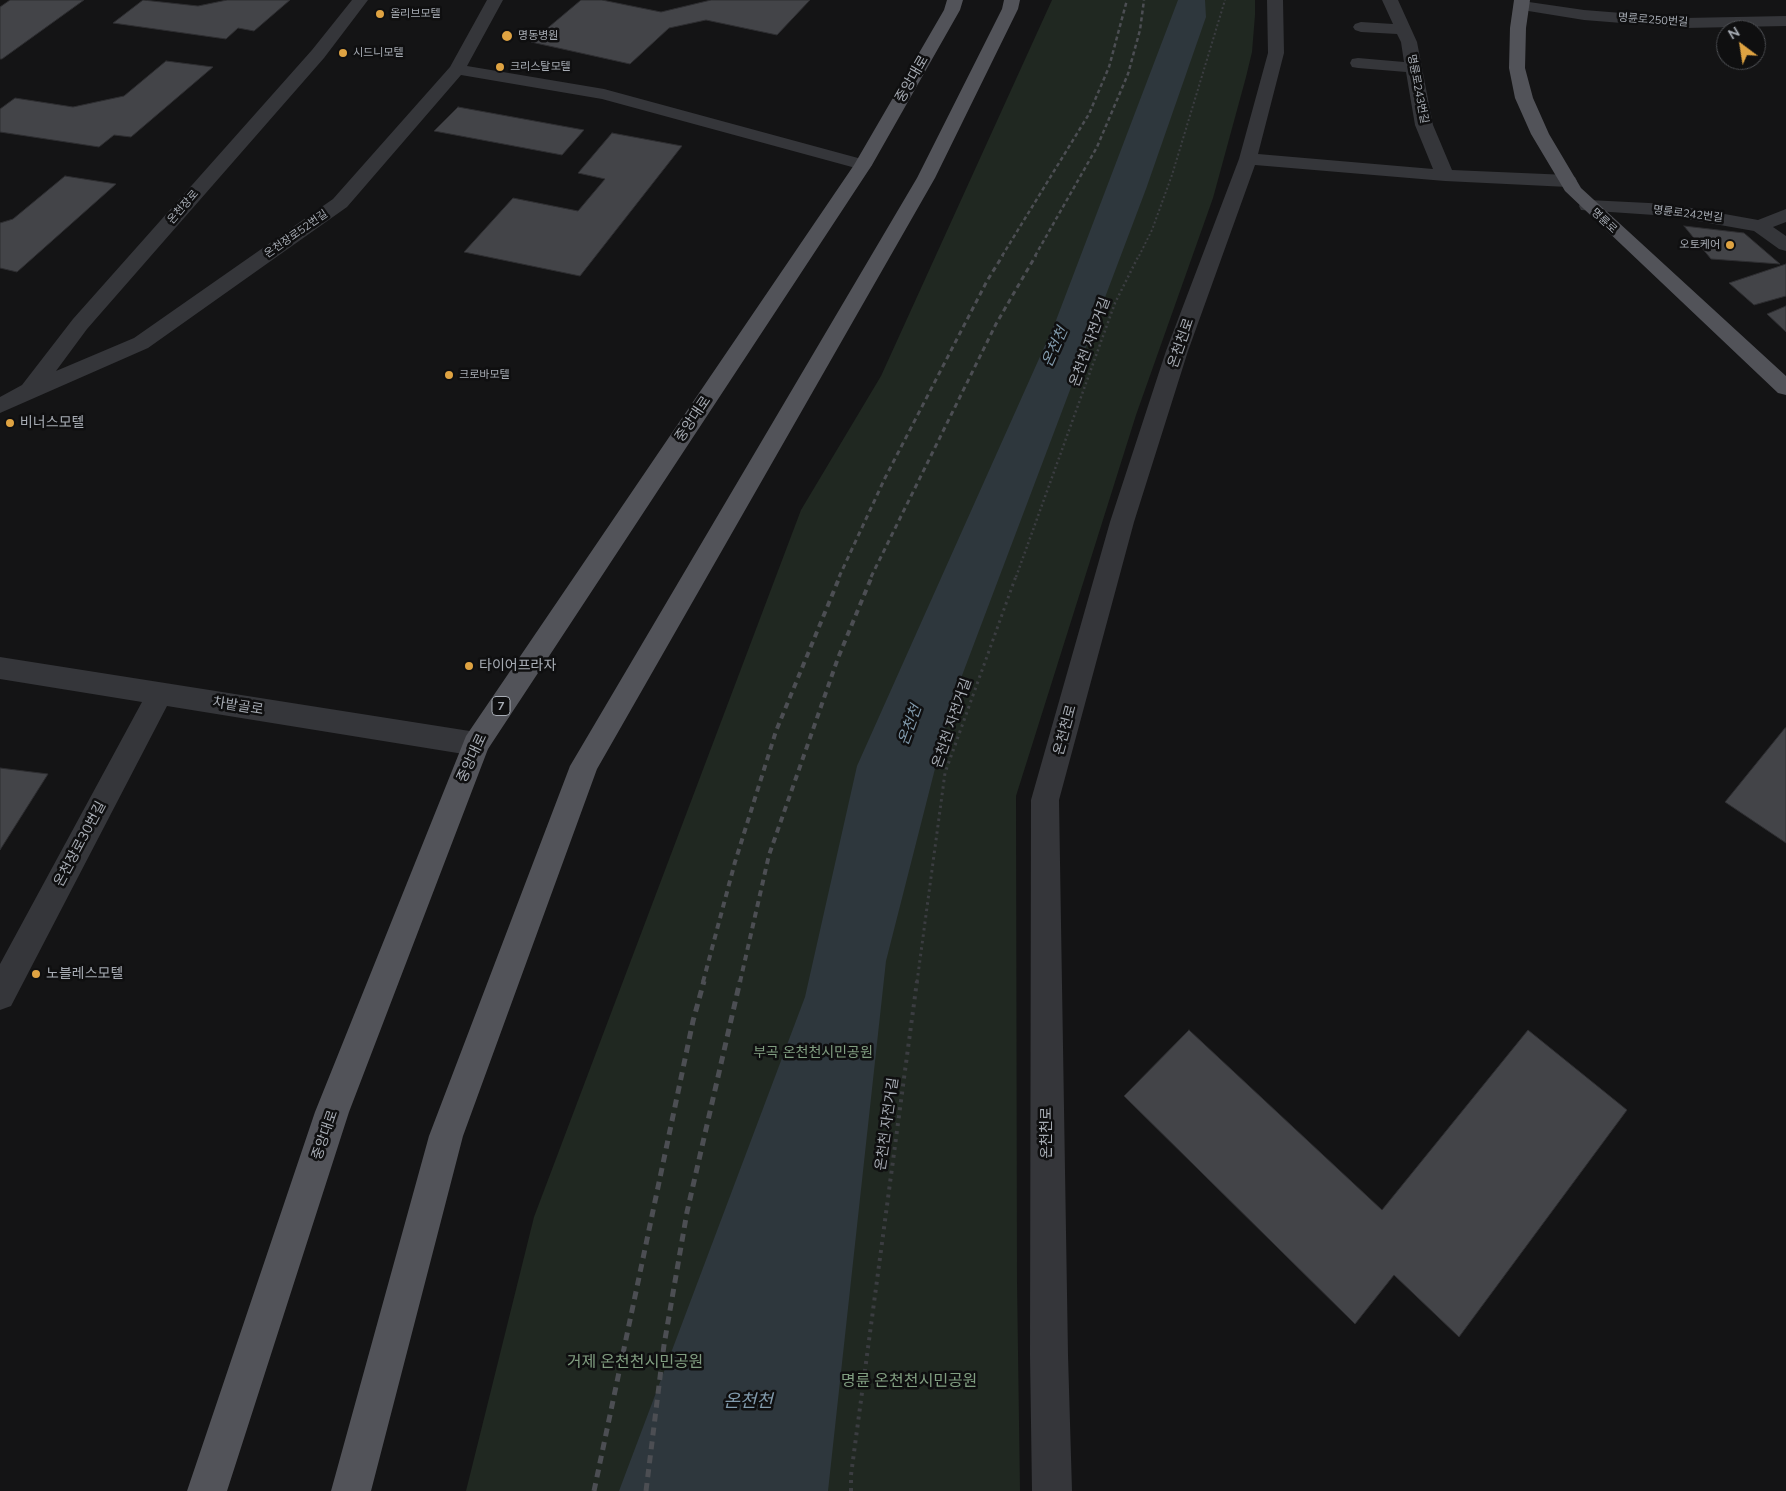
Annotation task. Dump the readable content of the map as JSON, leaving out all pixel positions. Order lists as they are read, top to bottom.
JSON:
{
  "streets": {
    "main road": ["중앙대로", "명륜로", "7"],
    "street": [
      "명륜로250번길",
      "명륜로243번길",
      "온천장로",
      "명륜로242번길",
      "온천장로52번길",
      "온천천로",
      "차밭골로",
      "온천장로30번길"
    ],
    "path": ["온천천 자전거길"]
  },
  "crossings": [
    ["명륜로250번길", "명륜로"],
    ["중앙대로", "차밭골로"],
    ["온천장로", "온천장로52번길"],
    ["명륜로242번길", "명륜로"],
    ["차밭골로", "온천장로30번길"]
  ],
  "water": ["온천천"],
  "parks": ["부곡 온천천시민공원", "거제 온천천시민공원", "명륜 온천천시민공원"],
  "places": [
    "올리브모텔",
    "명동병원",
    "시드니모텔",
    "크리스탈모텔",
    "오토케어",
    "크로바모텔",
    "비너스모텔",
    "타이어프라자",
    "노블레스모텔"
  ],
  "north": "top left"
}
